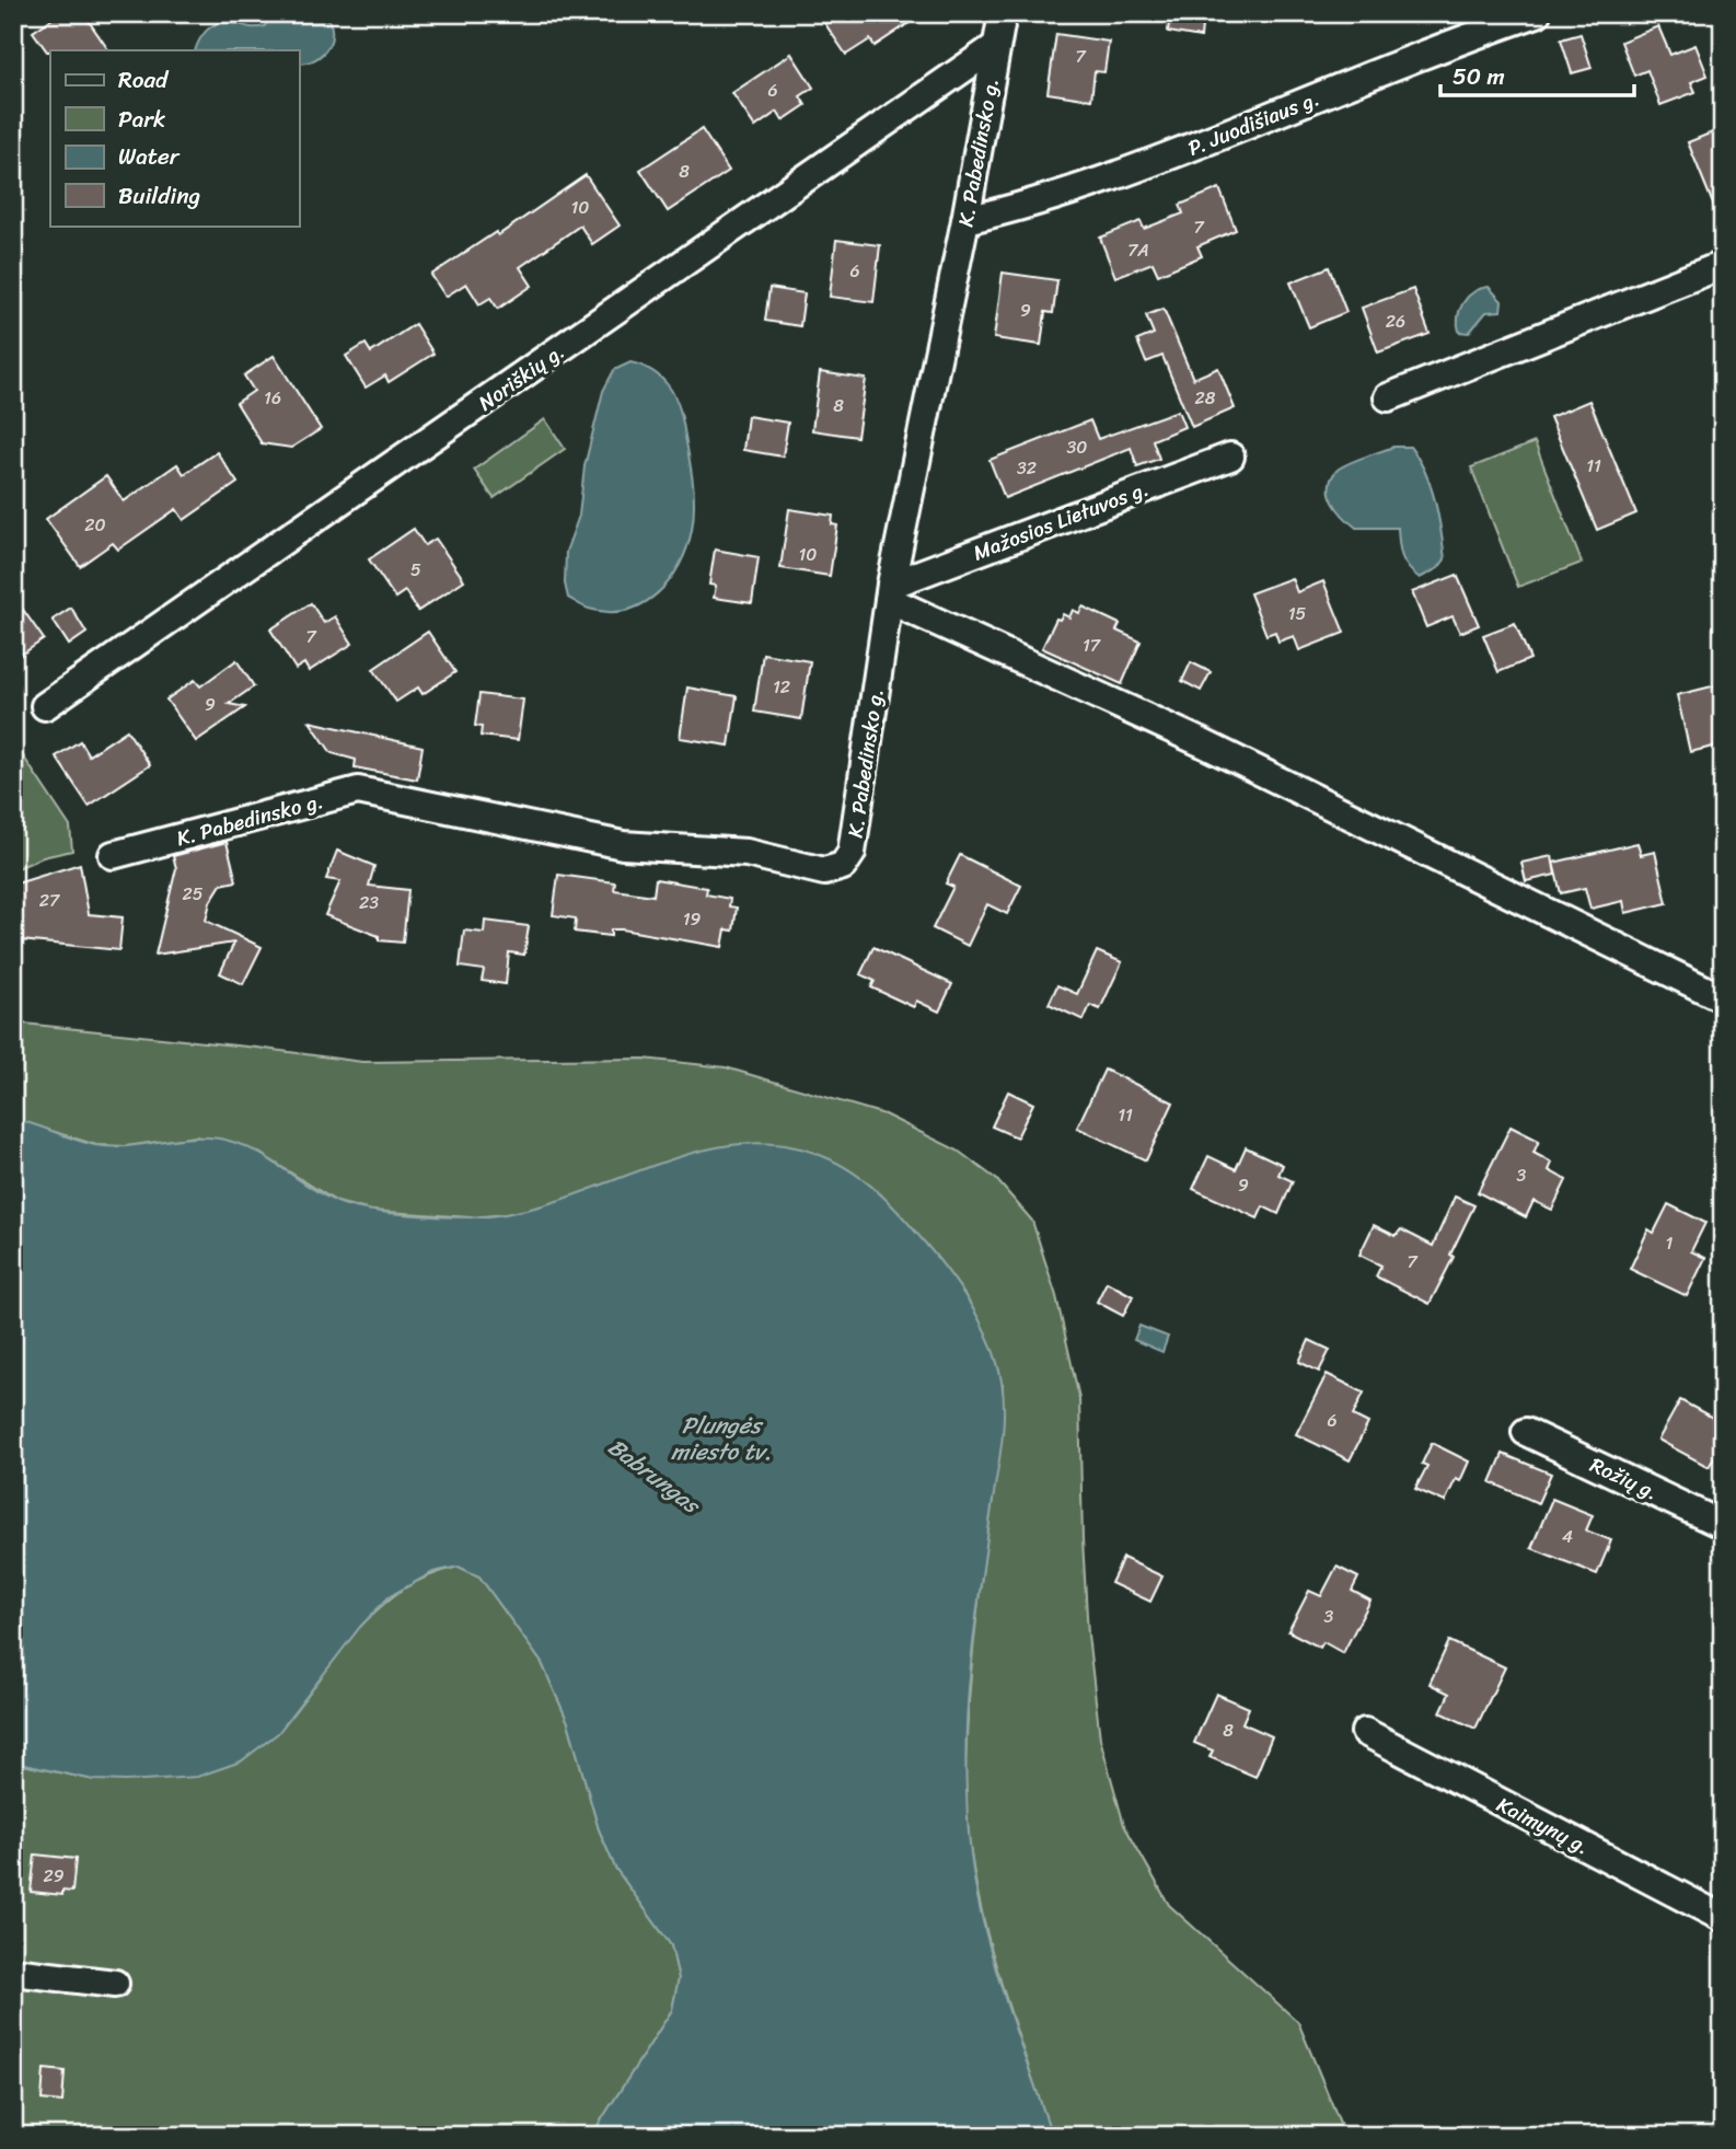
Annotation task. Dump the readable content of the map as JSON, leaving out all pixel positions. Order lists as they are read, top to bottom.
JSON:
{
  "streets": {
    "street": [
      "P. Juodišiaus g.",
      "K. Pabedinsko g.",
      "Noriškių g.",
      "Mažosios Lietuvos g.",
      "Rožių g.",
      "Kaimynų g."
    ]
  },
  "crossings": [
    ["P. Juodišiaus g.", "K. Pabedinsko g."],
    ["K. Pabedinsko g.", "Noriškių g."],
    ["K. Pabedinsko g.", "Mažosios Lietuvos g."]
  ],
  "water": ["Plungės miesto tv.", "Babrungas"],
  "house_numbers": [
    "7",
    "6",
    "8",
    "10",
    "7",
    "7A",
    "6",
    "9",
    "26",
    "16",
    "28",
    "8",
    "30",
    "11",
    "32",
    "20",
    "10",
    "5",
    "15",
    "7",
    "17",
    "12",
    "9",
    "25",
    "27",
    "23",
    "19",
    "11",
    "3",
    "9",
    "1",
    "7",
    "6",
    "4",
    "3",
    "8",
    "29"
  ],
  "legend": [
    "Road",
    "Park",
    "Water",
    "Building"
  ],
  "scale_bar": "50 m"
}
